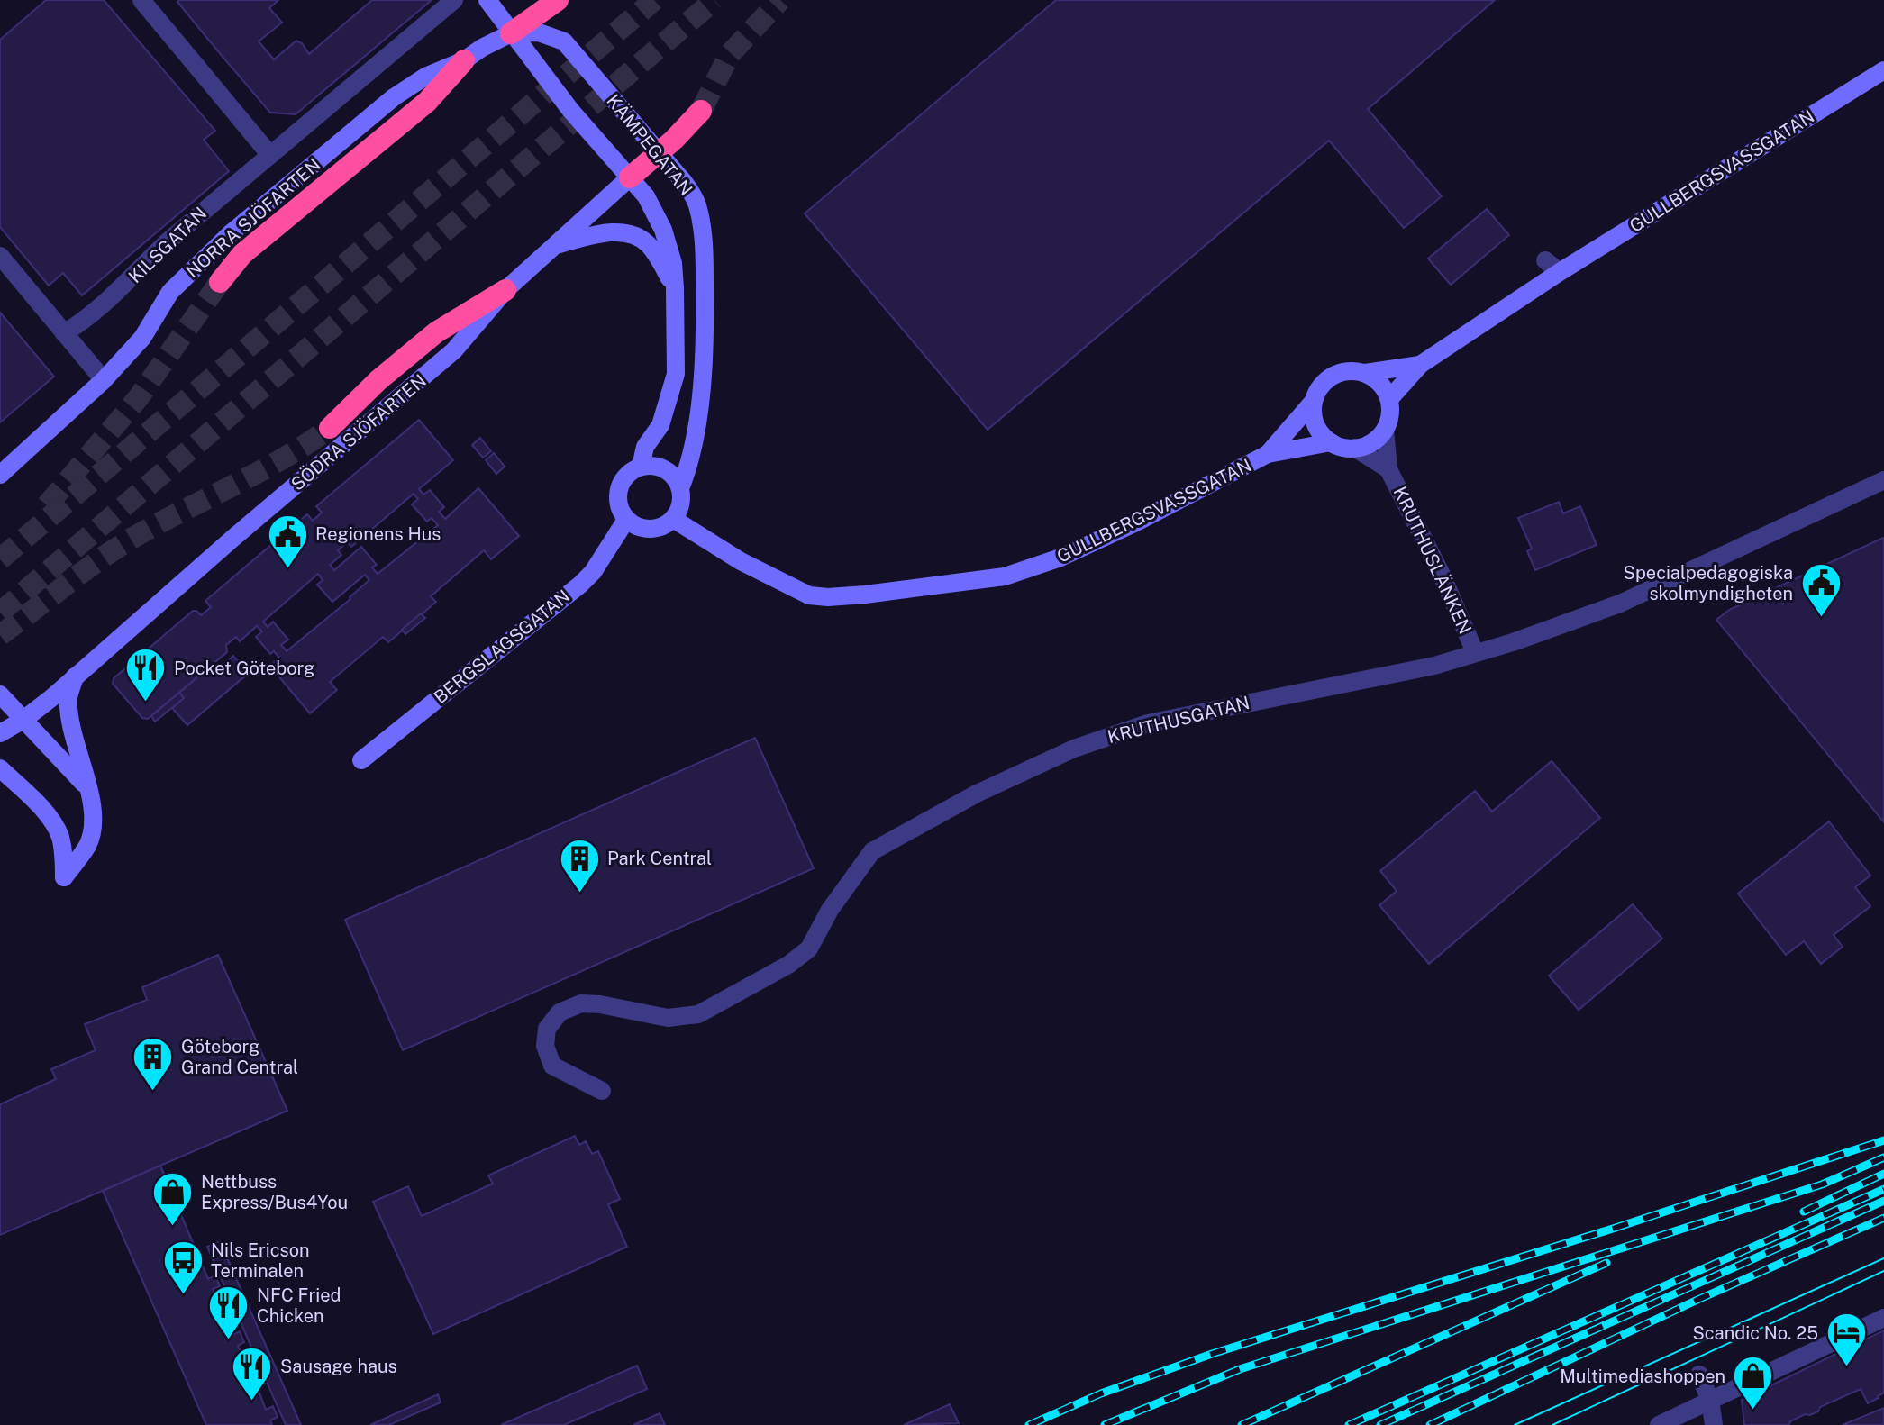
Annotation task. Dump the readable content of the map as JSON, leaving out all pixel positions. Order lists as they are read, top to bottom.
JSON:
{
  "streets": {
    "street": [
      "KÄMPEGATAN",
      "GULLBERGSVASSGATAN",
      "NORRA SJÖFARTEN",
      "KILSGATAN",
      "SÖDRA SJÖFARTEN",
      "KRUTHUSLÄNKEN",
      "BERGSLAGSGATAN",
      "KRUTHUSGATAN"
    ]
  },
  "crossings": [
    ["KÄMPEGATAN", "GULLBERGSVASSGATAN"],
    ["KÄMPEGATAN", "NORRA SJÖFARTEN"],
    ["KÄMPEGATAN", "SÖDRA SJÖFARTEN"],
    ["KÄMPEGATAN", "BERGSLAGSGATAN"],
    ["GULLBERGSVASSGATAN", "KRUTHUSLÄNKEN"],
    ["GULLBERGSVASSGATAN", "BERGSLAGSGATAN"],
    ["KRUTHUSLÄNKEN", "KRUTHUSGATAN"]
  ],
  "places": {
    "public building": ["Regionens Hus", "Specialpedagogiska skolmyndigheten"],
    "restaurant": ["Pocket Göteborg", "NFC Fried Chicken", "Sausage haus"],
    "building": ["Park Central", "Göteborg Grand Central"],
    "shop": ["Nettbuss Express/Bus4You", "Multimediashoppen"],
    "bus stop": ["Nils Ericson Terminalen"],
    "hotel": ["Scandic No. 25"]
  }
}
